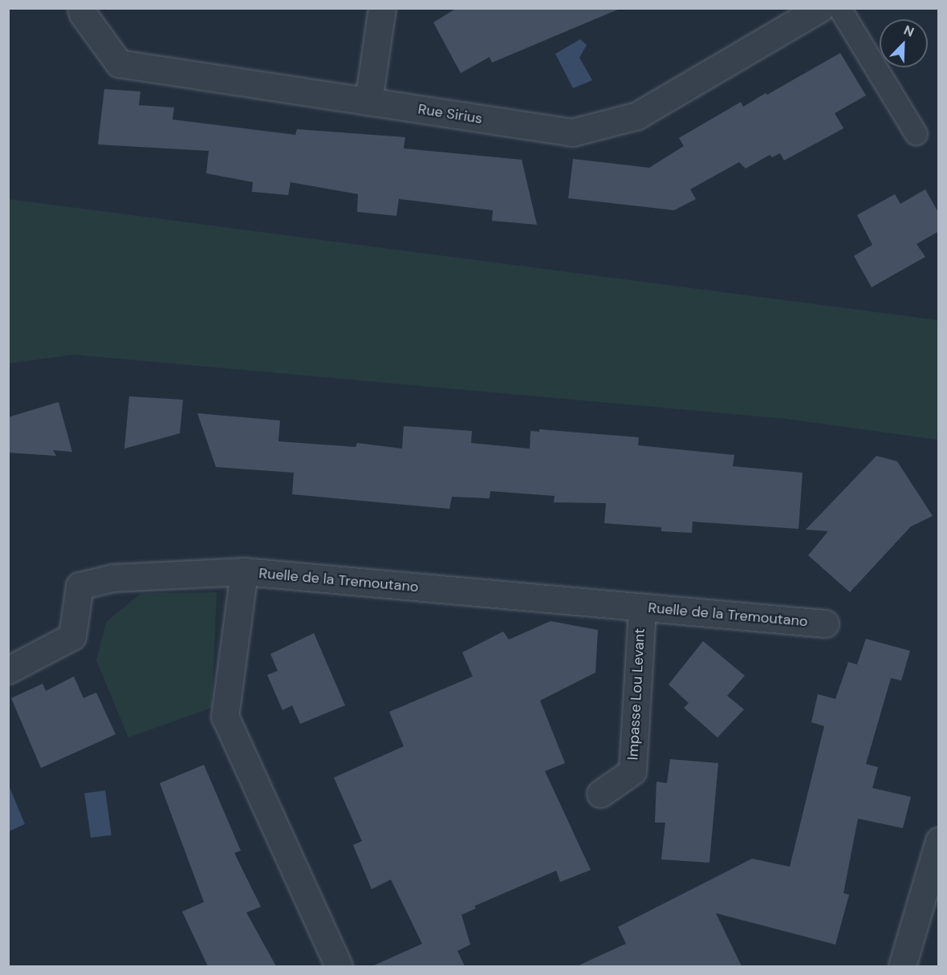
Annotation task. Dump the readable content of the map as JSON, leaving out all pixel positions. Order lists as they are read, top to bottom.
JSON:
{
  "streets": {
    "street": ["Rue Sirius", "Ruelle de la Tremoutano", "Impasse Lou Levant"]
  },
  "crossings": [
    ["Ruelle de la Tremoutano", "Impasse Lou Levant"]
  ],
  "north": "top right"
}
